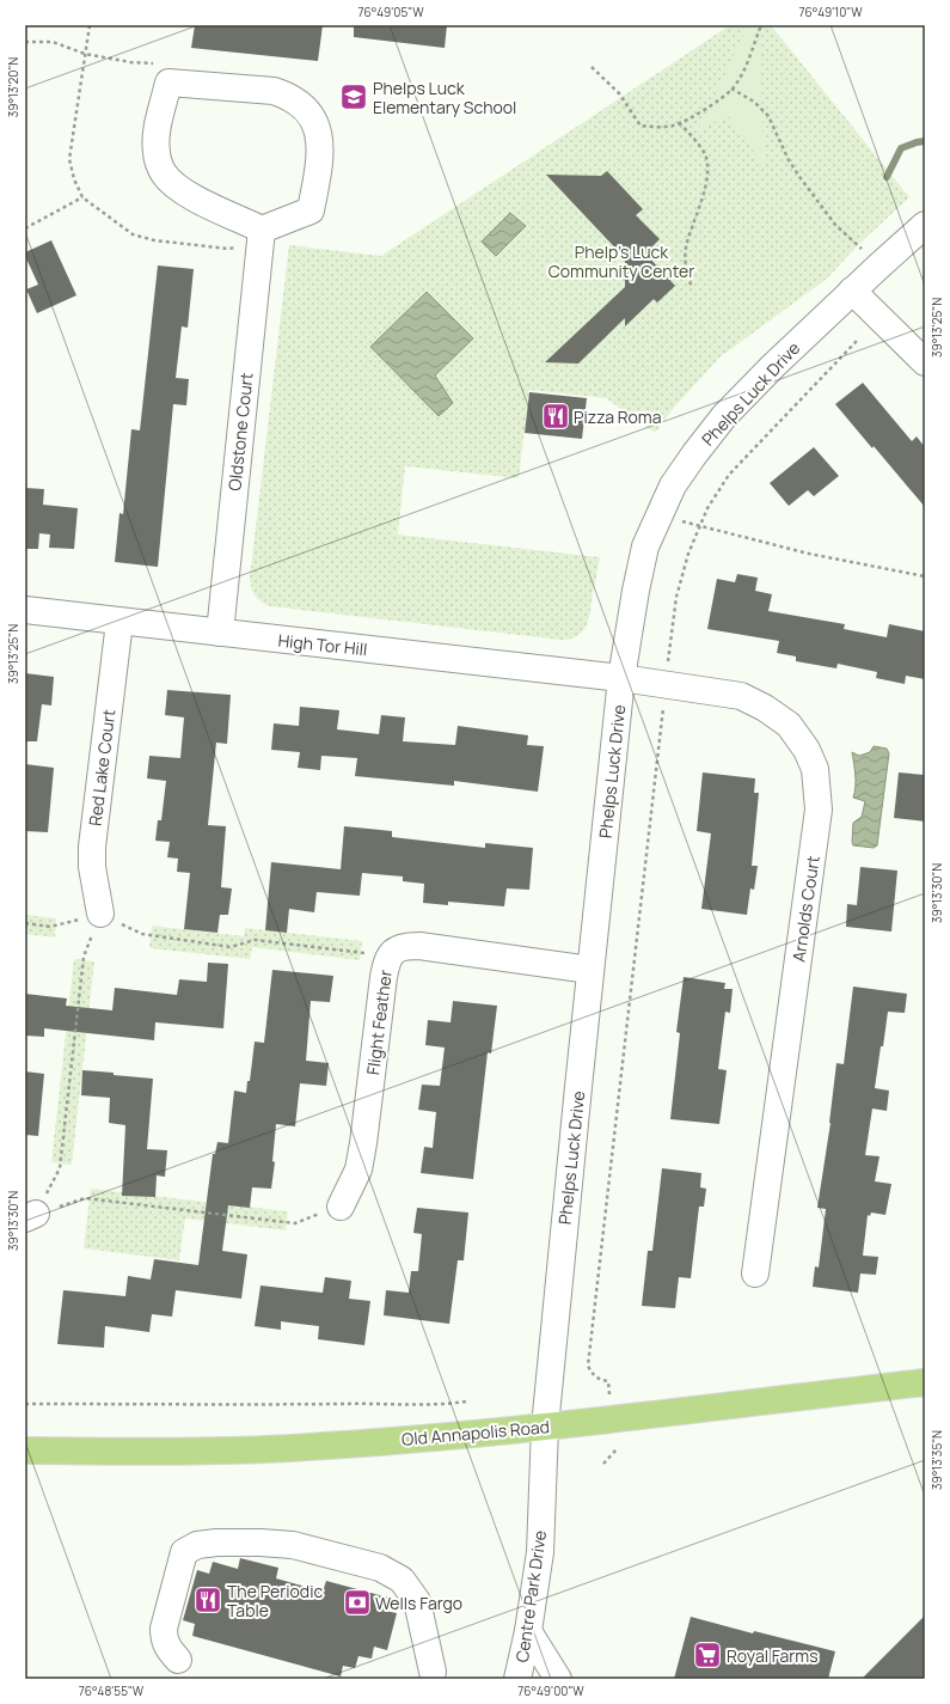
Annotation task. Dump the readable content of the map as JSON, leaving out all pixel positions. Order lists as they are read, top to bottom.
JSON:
{
  "streets": {
    "main road": ["Old Annapolis Road"],
    "street": [
      "Phelps Luck Drive",
      "Oldstone Court",
      "High Tor Hill",
      "Red Lake Court",
      "Arnolds Court",
      "Flight Feather",
      "Centre Park Drive"
    ]
  },
  "crossings": [
    ["Phelps Luck Drive", "High Tor Hill"],
    ["Phelps Luck Drive", "Arnolds Court"],
    ["Phelps Luck Drive", "Flight Feather"],
    ["Phelps Luck Drive", "Old Annapolis Road"],
    ["Phelps Luck Drive", "Centre Park Drive"],
    ["Oldstone Court", "High Tor Hill"],
    ["High Tor Hill", "Red Lake Court"],
    ["High Tor Hill", "Arnolds Court"],
    ["Old Annapolis Road", "Centre Park Drive"]
  ],
  "parks": ["Phelp's Luck Community Center"],
  "places": {
    "school or university": ["Phelps Luck Elementary School"],
    "restaurant": ["Pizza Roma", "The Periodic Table"],
    "bank": ["Wells Fargo"],
    "supermarket": ["Royal Farms"]
  },
  "coordinates": [
    "76°49'05\"W",
    "76°49'10\"W",
    "39°13'20\"N",
    "39°13'25\"N",
    "39°13'30\"N",
    "39°13'35\"N",
    "76°48'55\"W",
    "76°49'00\"W"
  ]
}
